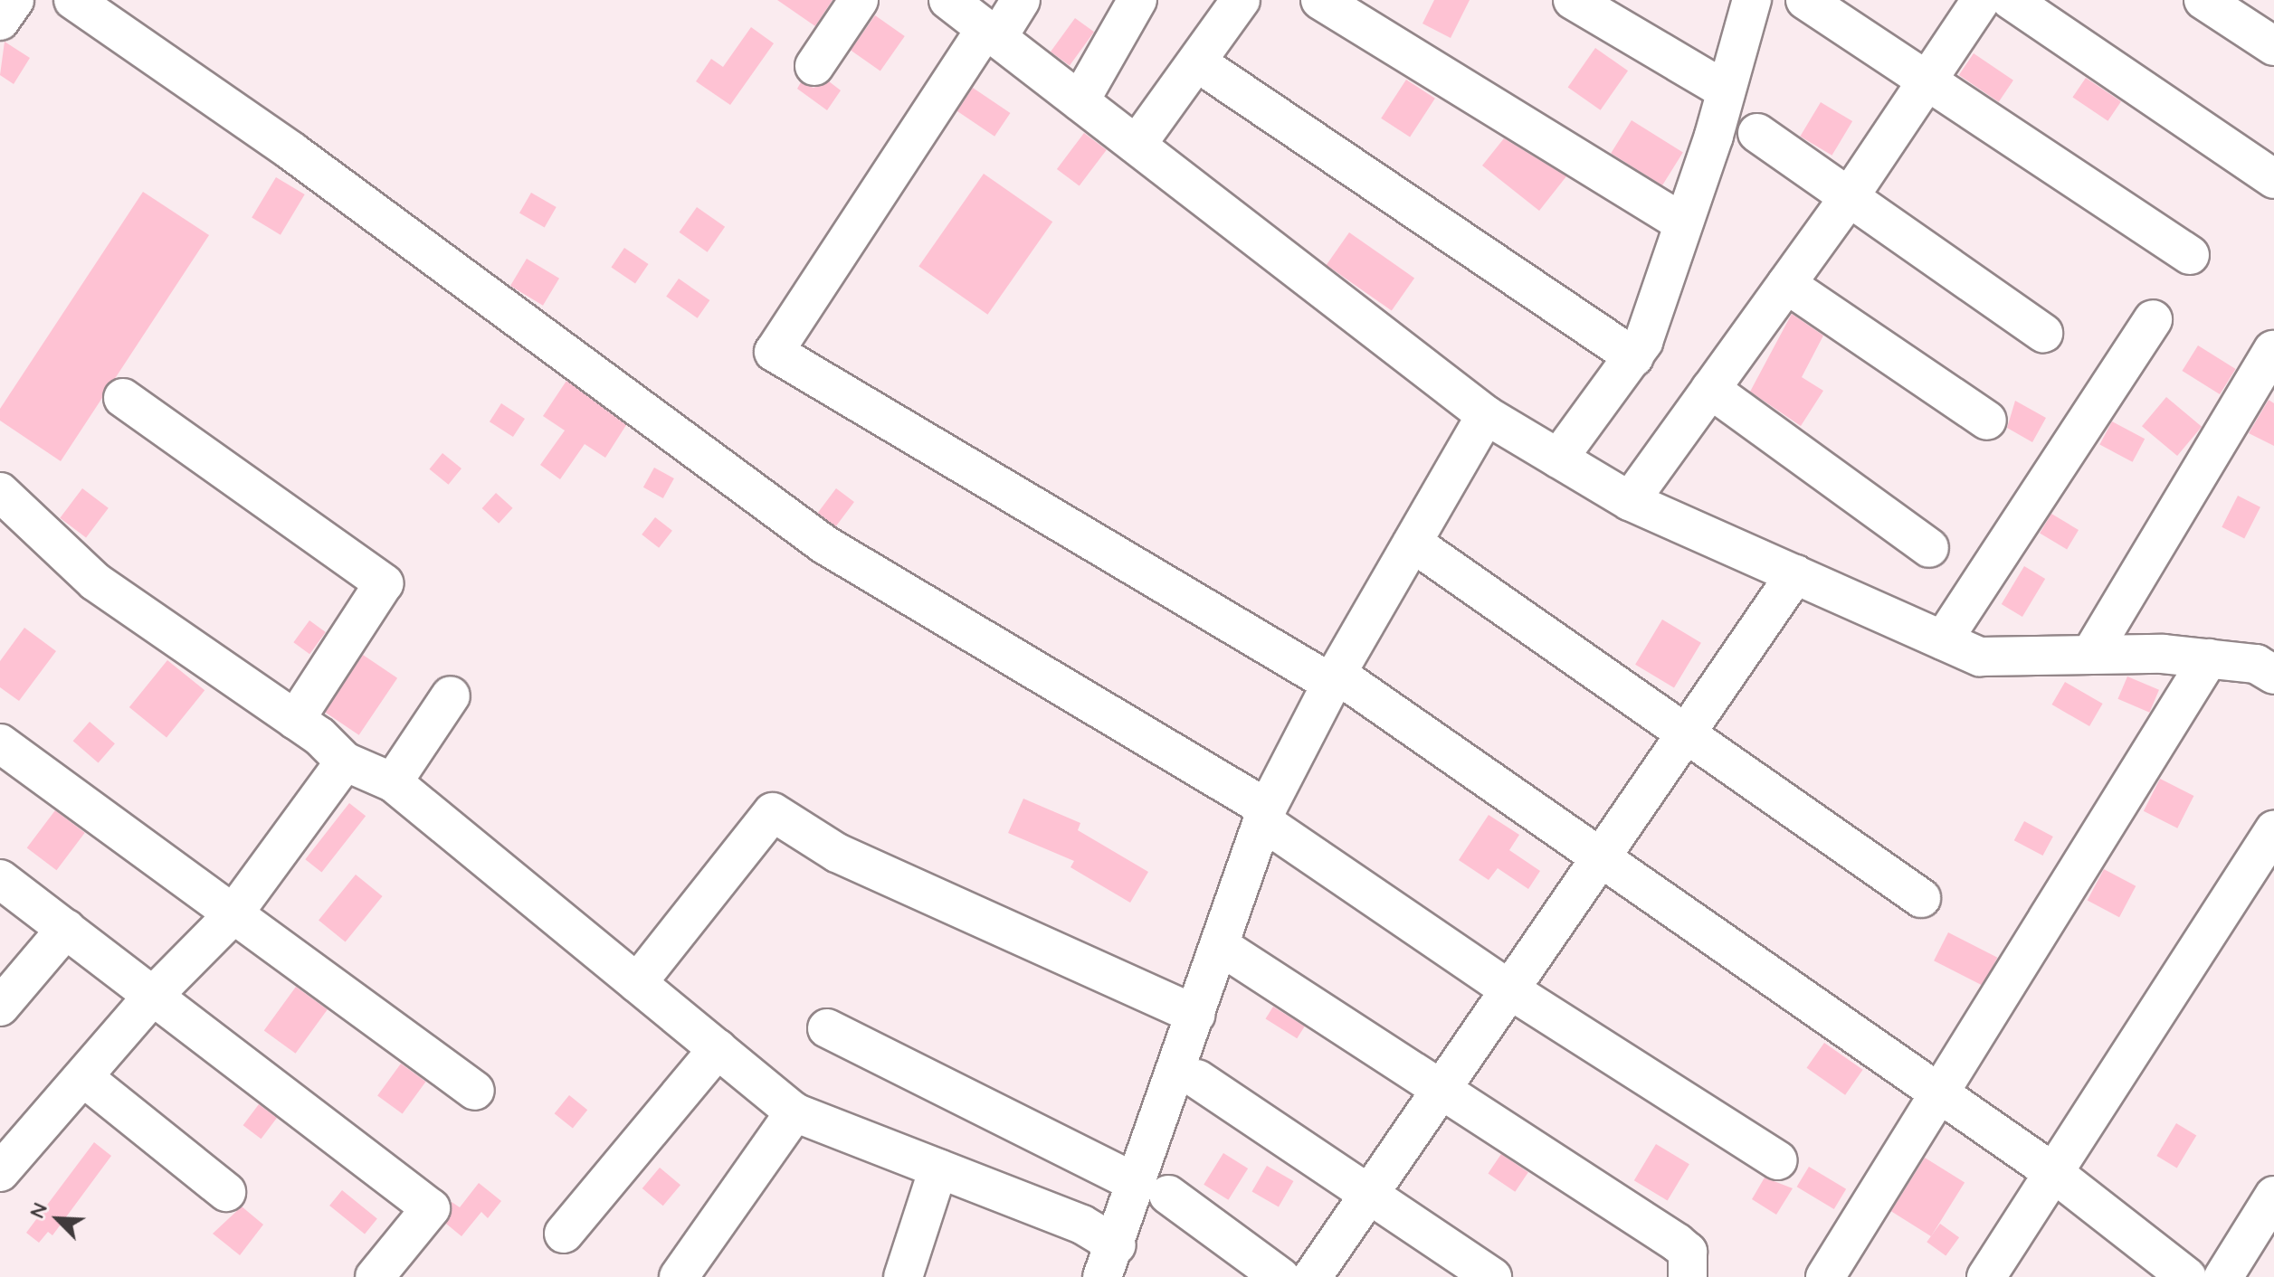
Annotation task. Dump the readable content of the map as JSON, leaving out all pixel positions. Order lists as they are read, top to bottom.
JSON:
{
  "north": "top left"
}
